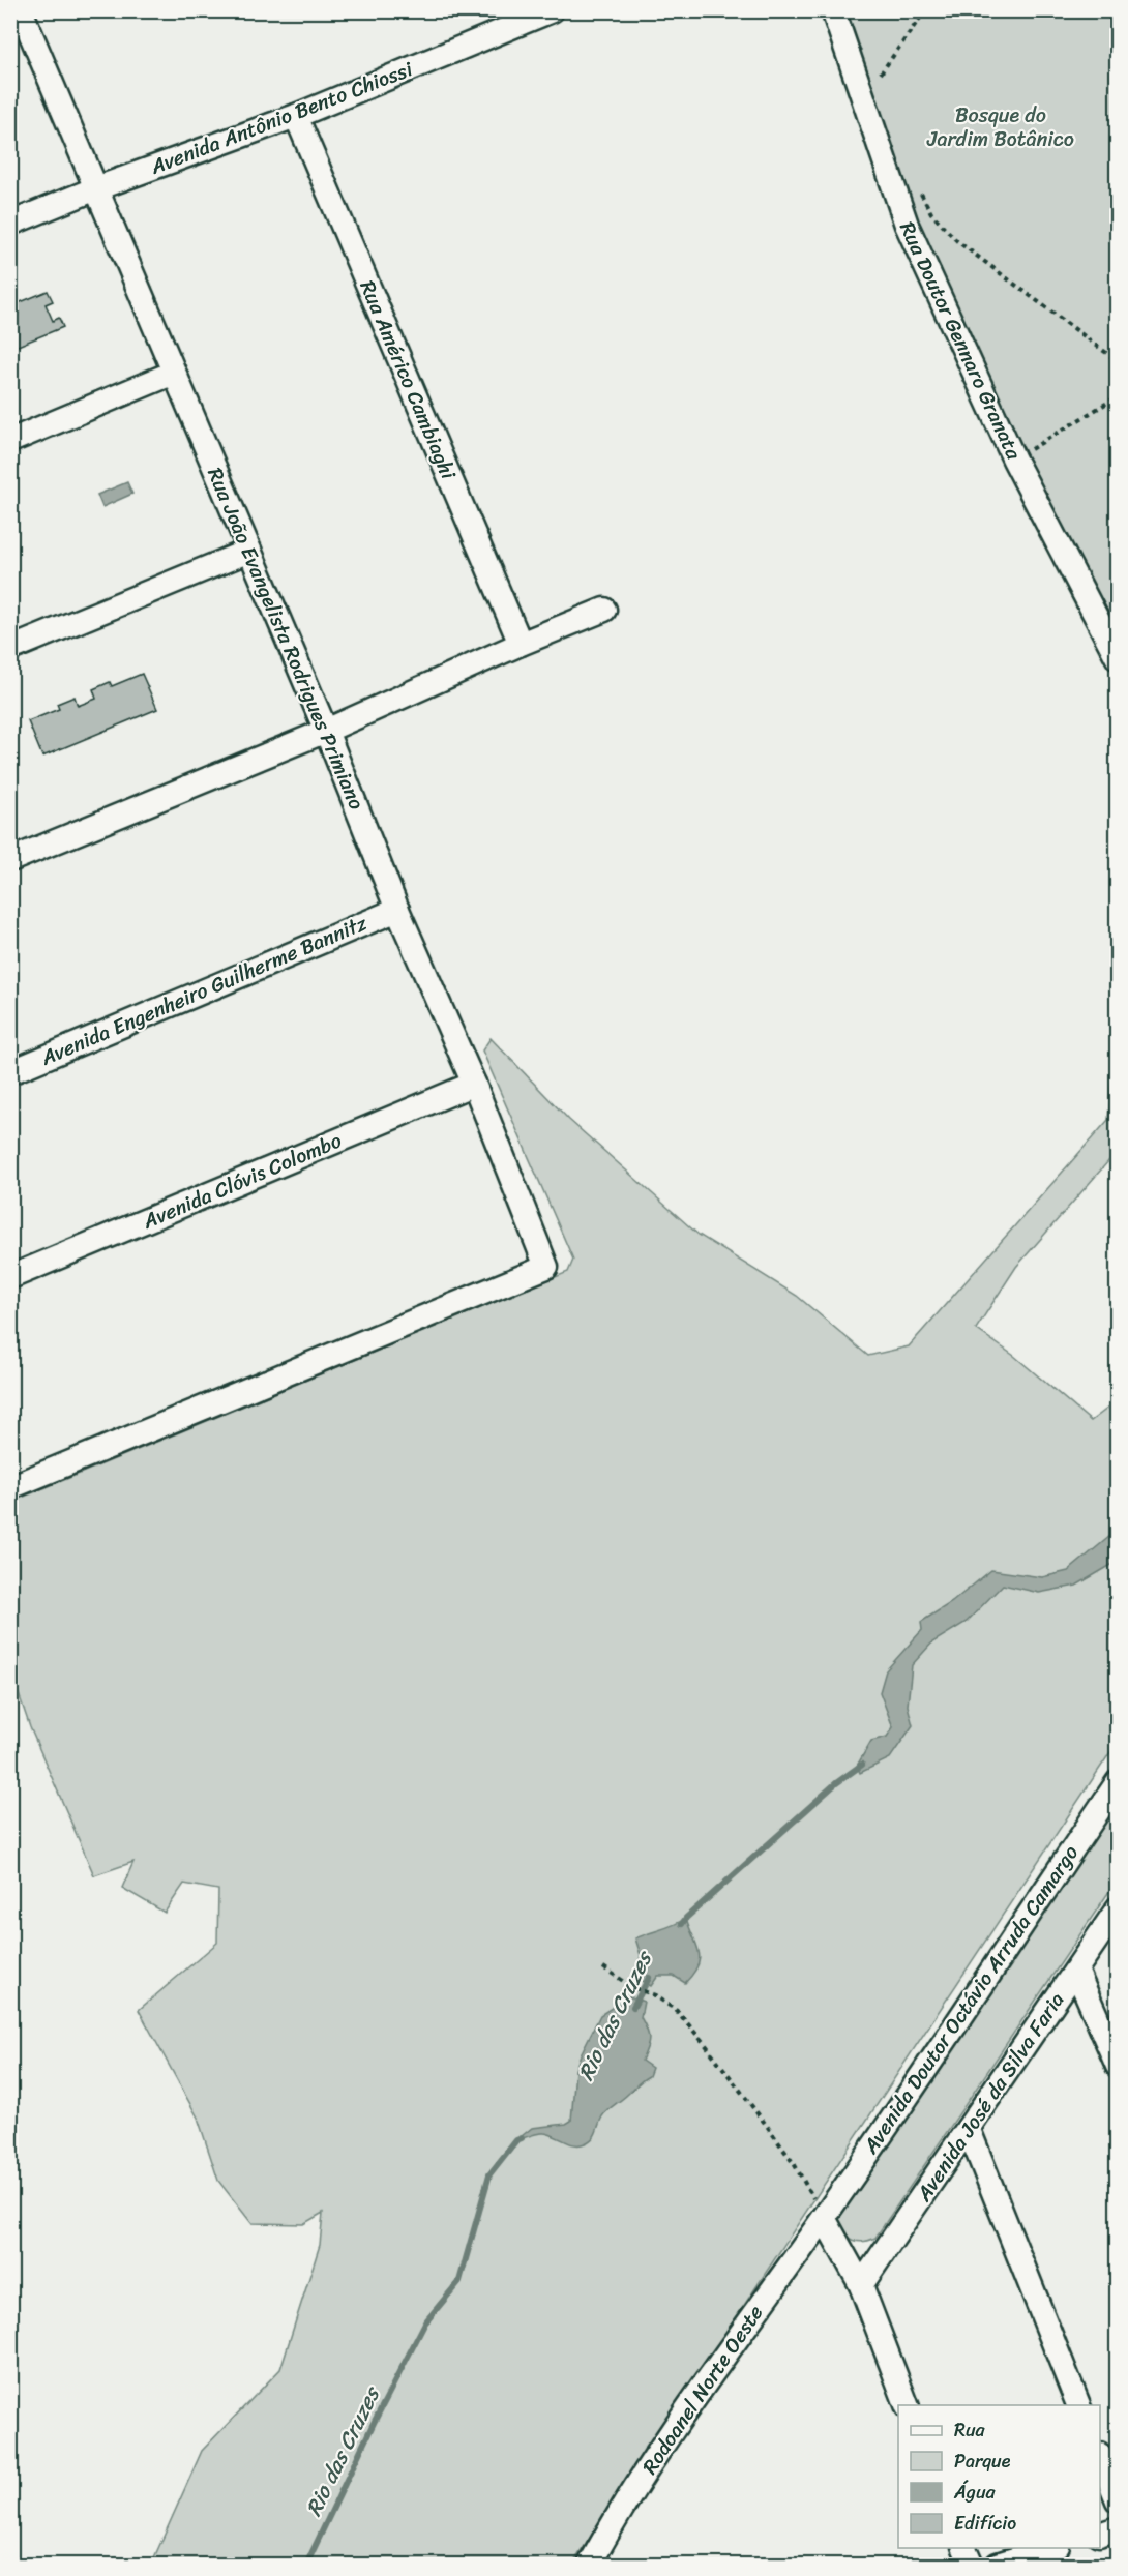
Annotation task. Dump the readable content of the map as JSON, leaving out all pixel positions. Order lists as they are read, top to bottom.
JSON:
{
  "streets": {
    "street": [
      "Avenida Antônio Bento Chiossi",
      "Rua Doutor Gennaro Granata",
      "Rua Américo Cambiaghi",
      "Rua João Evangelista Rodrigues Primiano",
      "Avenida Engenheiro Guilherme Bannitz",
      "Avenida Clóvis Colombo",
      "Avenida Doutor Octávio Arruda Camargo",
      "Avenida José da Silva Faria",
      "Rodoanel Norte Oeste"
    ]
  },
  "crossings": [
    ["Avenida Antônio Bento Chiossi", "Rua Américo Cambiaghi"],
    ["Avenida Antônio Bento Chiossi", "Rua João Evangelista Rodrigues Primiano"],
    ["Rua João Evangelista Rodrigues Primiano", "Avenida Engenheiro Guilherme Bannitz"],
    ["Rua João Evangelista Rodrigues Primiano", "Avenida Clóvis Colombo"],
    ["Avenida Doutor Octávio Arruda Camargo", "Rodoanel Norte Oeste"]
  ],
  "water": ["Rio das Cruzes"],
  "parks": ["Bosque do Jardim Botânico"],
  "legend": [
    "Rua",
    "Parque",
    "Água",
    "Edifício"
  ]
}
